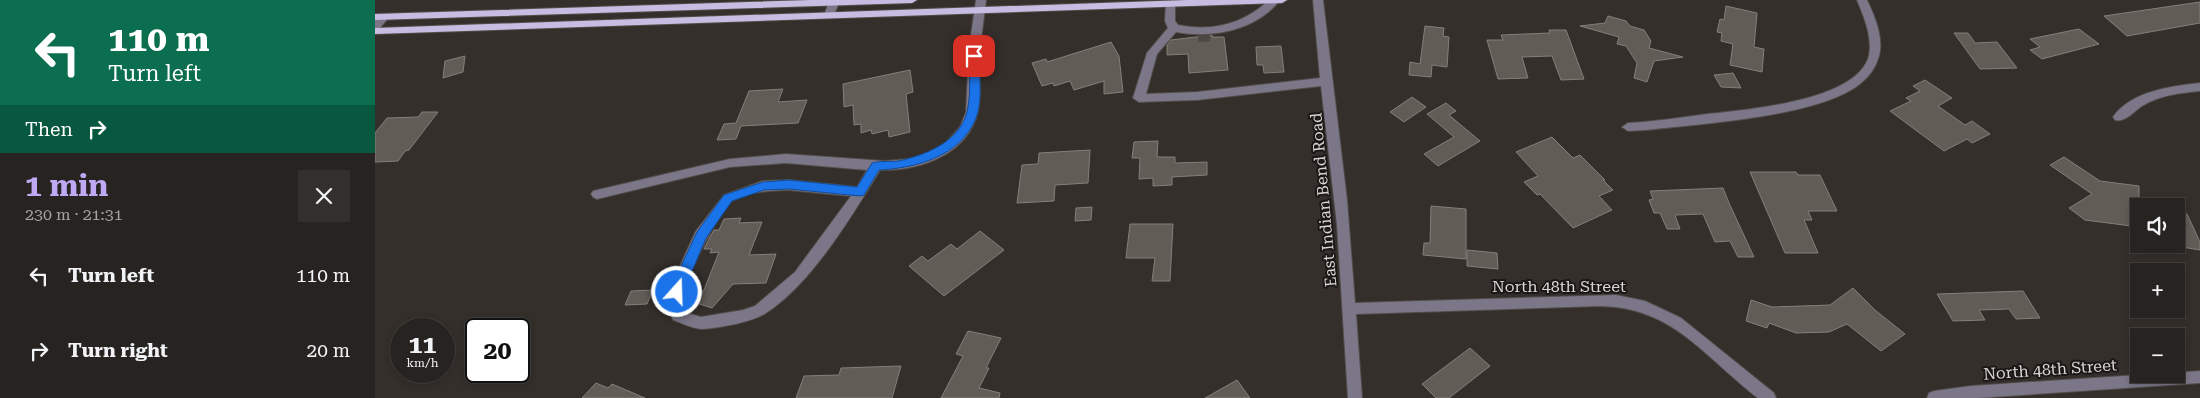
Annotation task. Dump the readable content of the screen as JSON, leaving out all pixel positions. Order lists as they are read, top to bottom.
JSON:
{
  "streets": {
    "street": ["East Indian Bend Road", "North 48th Street"]
  },
  "crossings": [
    ["East Indian Bend Road", "North 48th Street"]
  ],
  "page": {
    "turn": ["110 m", "Turn left"],
    "then": "Then",
    "heading": ["1 min", "230 m · 21:31"],
    "map_buttons": ["+", "−"],
    "list": [
      {
        "name": "Turn left",
        "value": "110 m"
      },
      {
        "name": "Turn right",
        "value": "20 m"
      }
    ],
    "speed": "11 km/h",
    "limit": "20"
  }
}
